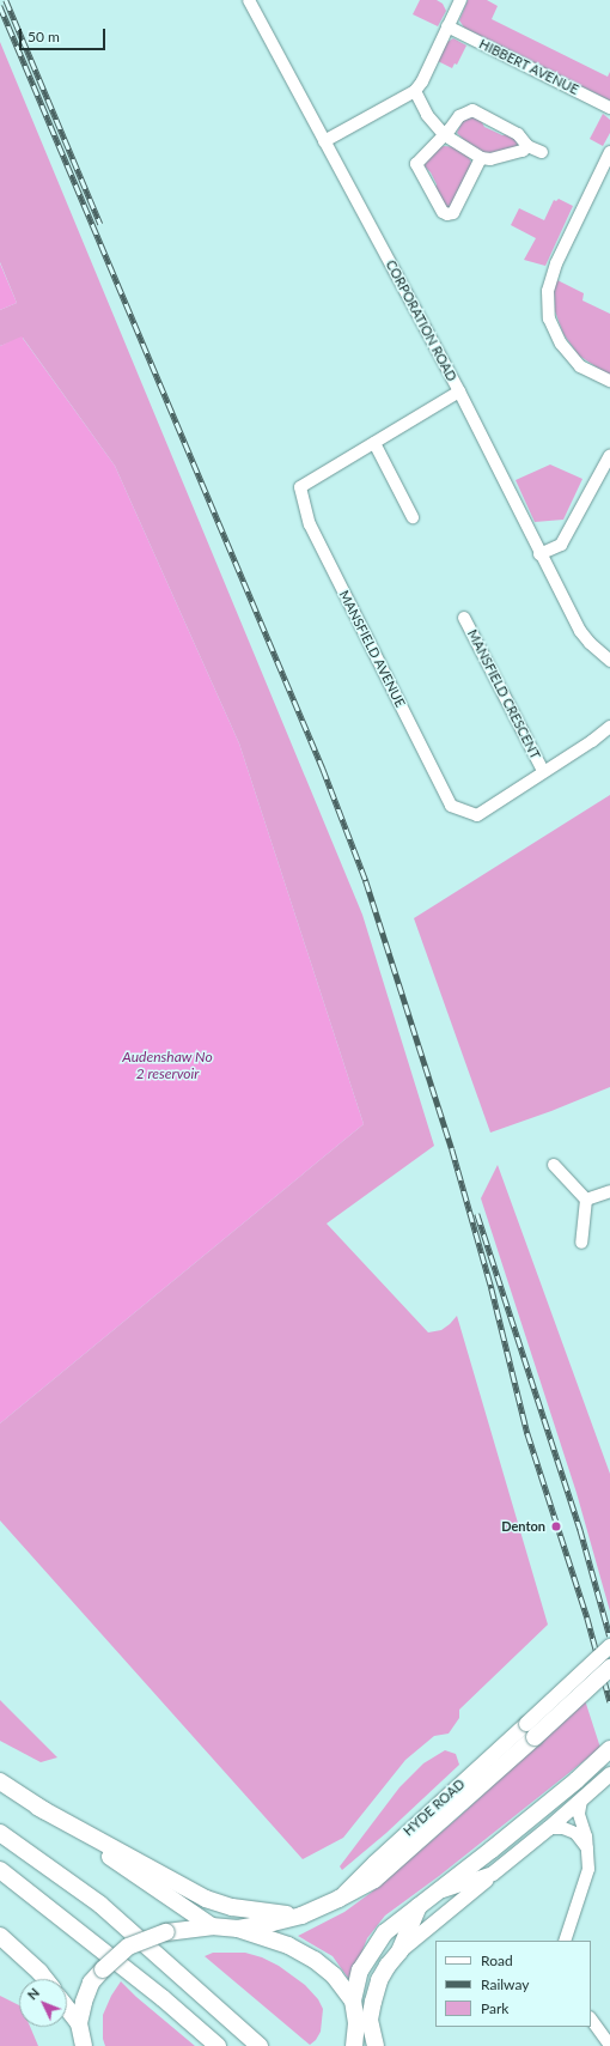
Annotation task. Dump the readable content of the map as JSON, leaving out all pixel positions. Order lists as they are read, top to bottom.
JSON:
{
  "streets": {
    "street": [
      "HIBBERT AVENUE",
      "CORPORATION ROAD",
      "MANSFIELD AVENUE",
      "MANSFIELD CRESCENT"
    ]
  },
  "crossings": [
    ["CORPORATION ROAD", "MANSFIELD AVENUE"],
    ["MANSFIELD AVENUE", "MANSFIELD CRESCENT"]
  ],
  "water": ["Audenshaw No 2 reservoir"],
  "places": ["Denton"],
  "legend": ["Road", "Railway", "Park"],
  "scale_bar": "50 m",
  "north": "top left"
}
